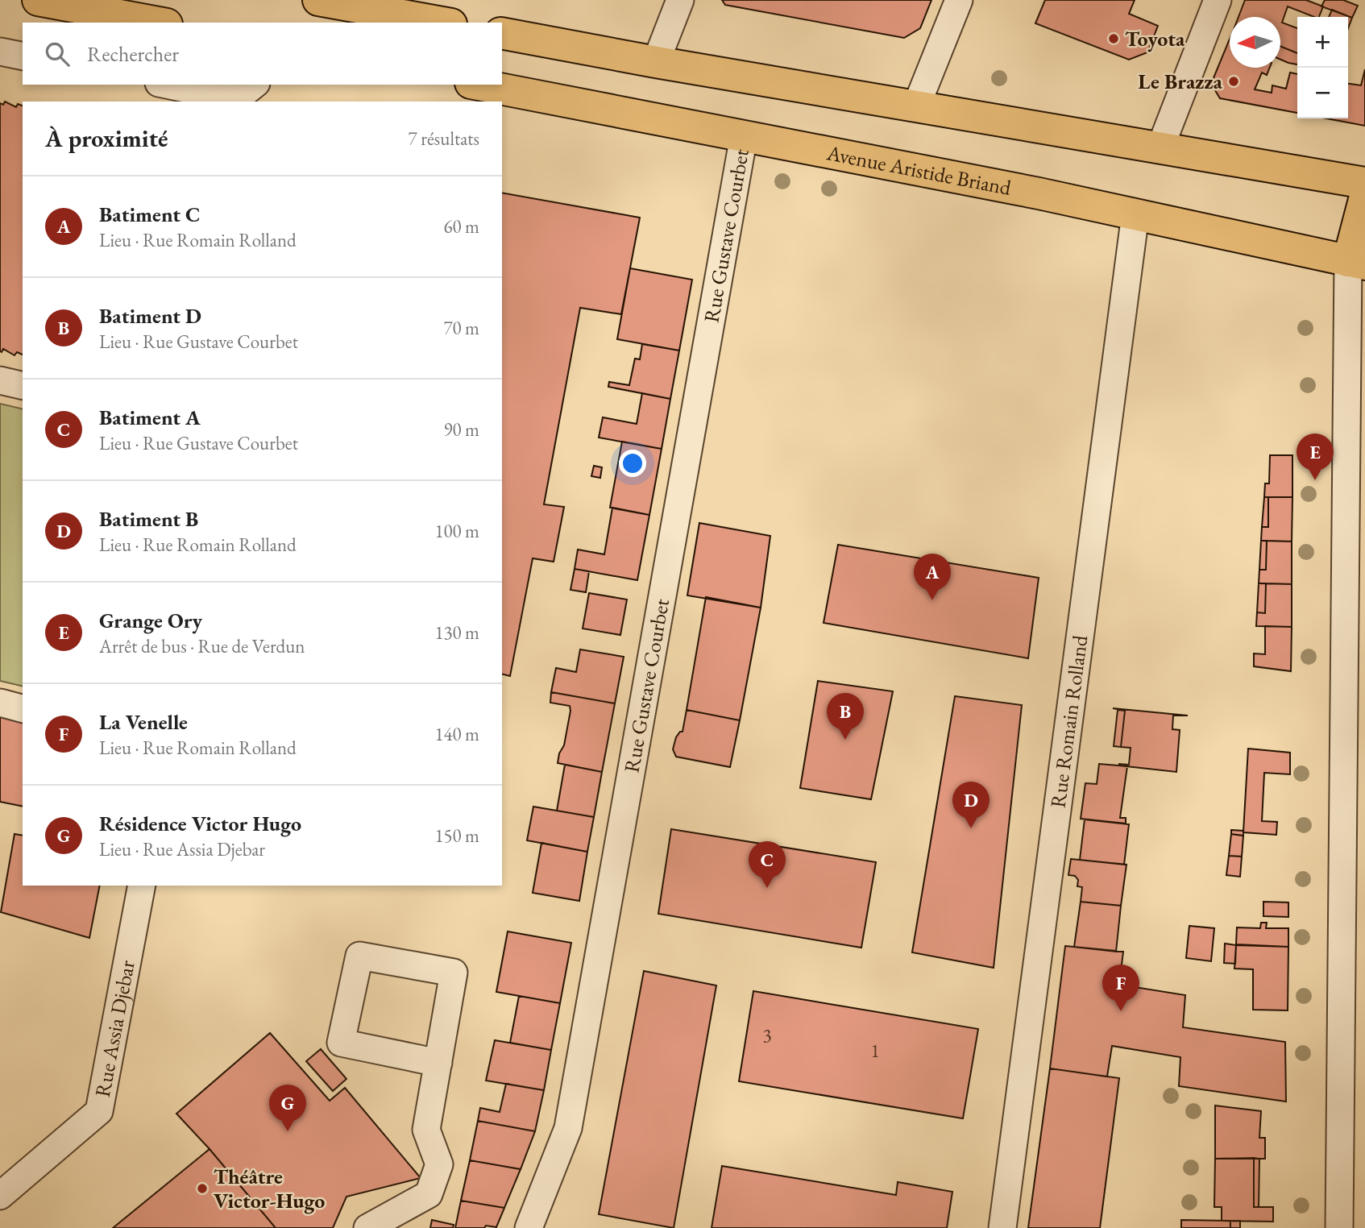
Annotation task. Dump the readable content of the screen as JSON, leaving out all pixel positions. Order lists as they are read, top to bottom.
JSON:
{
  "streets": {
    "main road": ["Avenue Aristide Briand"],
    "street": ["Rue Gustave Courbet", "Rue Romain Rolland", "Rue Assia Djebar"]
  },
  "crossings": [
    ["Avenue Aristide Briand", "Rue Gustave Courbet"],
    ["Avenue Aristide Briand", "Rue Romain Rolland"]
  ],
  "places": ["Toyota", "Le Brazza", "Théâtre Victor-Hugo"],
  "house_numbers": ["3", "1"],
  "north": "left",
  "page": {
    "map_buttons": ["+", "−"],
    "search": "Rechercher",
    "heading": ["À proximité", "7 résultats"],
    "list": [
      {
        "mark": "A",
        "name": "Batiment C",
        "note": "Lieu · Rue Romain Rolland",
        "value": "60 m"
      },
      {
        "mark": "B",
        "name": "Batiment D",
        "note": "Lieu · Rue Gustave Courbet",
        "value": "70 m"
      },
      {
        "mark": "C",
        "name": "Batiment A",
        "note": "Lieu · Rue Gustave Courbet",
        "value": "90 m"
      },
      {
        "mark": "D",
        "name": "Batiment B",
        "note": "Lieu · Rue Romain Rolland",
        "value": "100 m"
      },
      {
        "mark": "E",
        "name": "Grange Ory",
        "note": "Arrêt de bus · Rue de Verdun",
        "value": "130 m"
      },
      {
        "mark": "F",
        "name": "La Venelle",
        "note": "Lieu · Rue Romain Rolland",
        "value": "140 m"
      },
      {
        "mark": "G",
        "name": "Résidence Victor Hugo",
        "note": "Lieu · Rue Assia Djebar",
        "value": "150 m"
      }
    ],
    "pins": [
      "E",
      "A",
      "B",
      "D",
      "C",
      "F",
      "G"
    ]
  }
}
